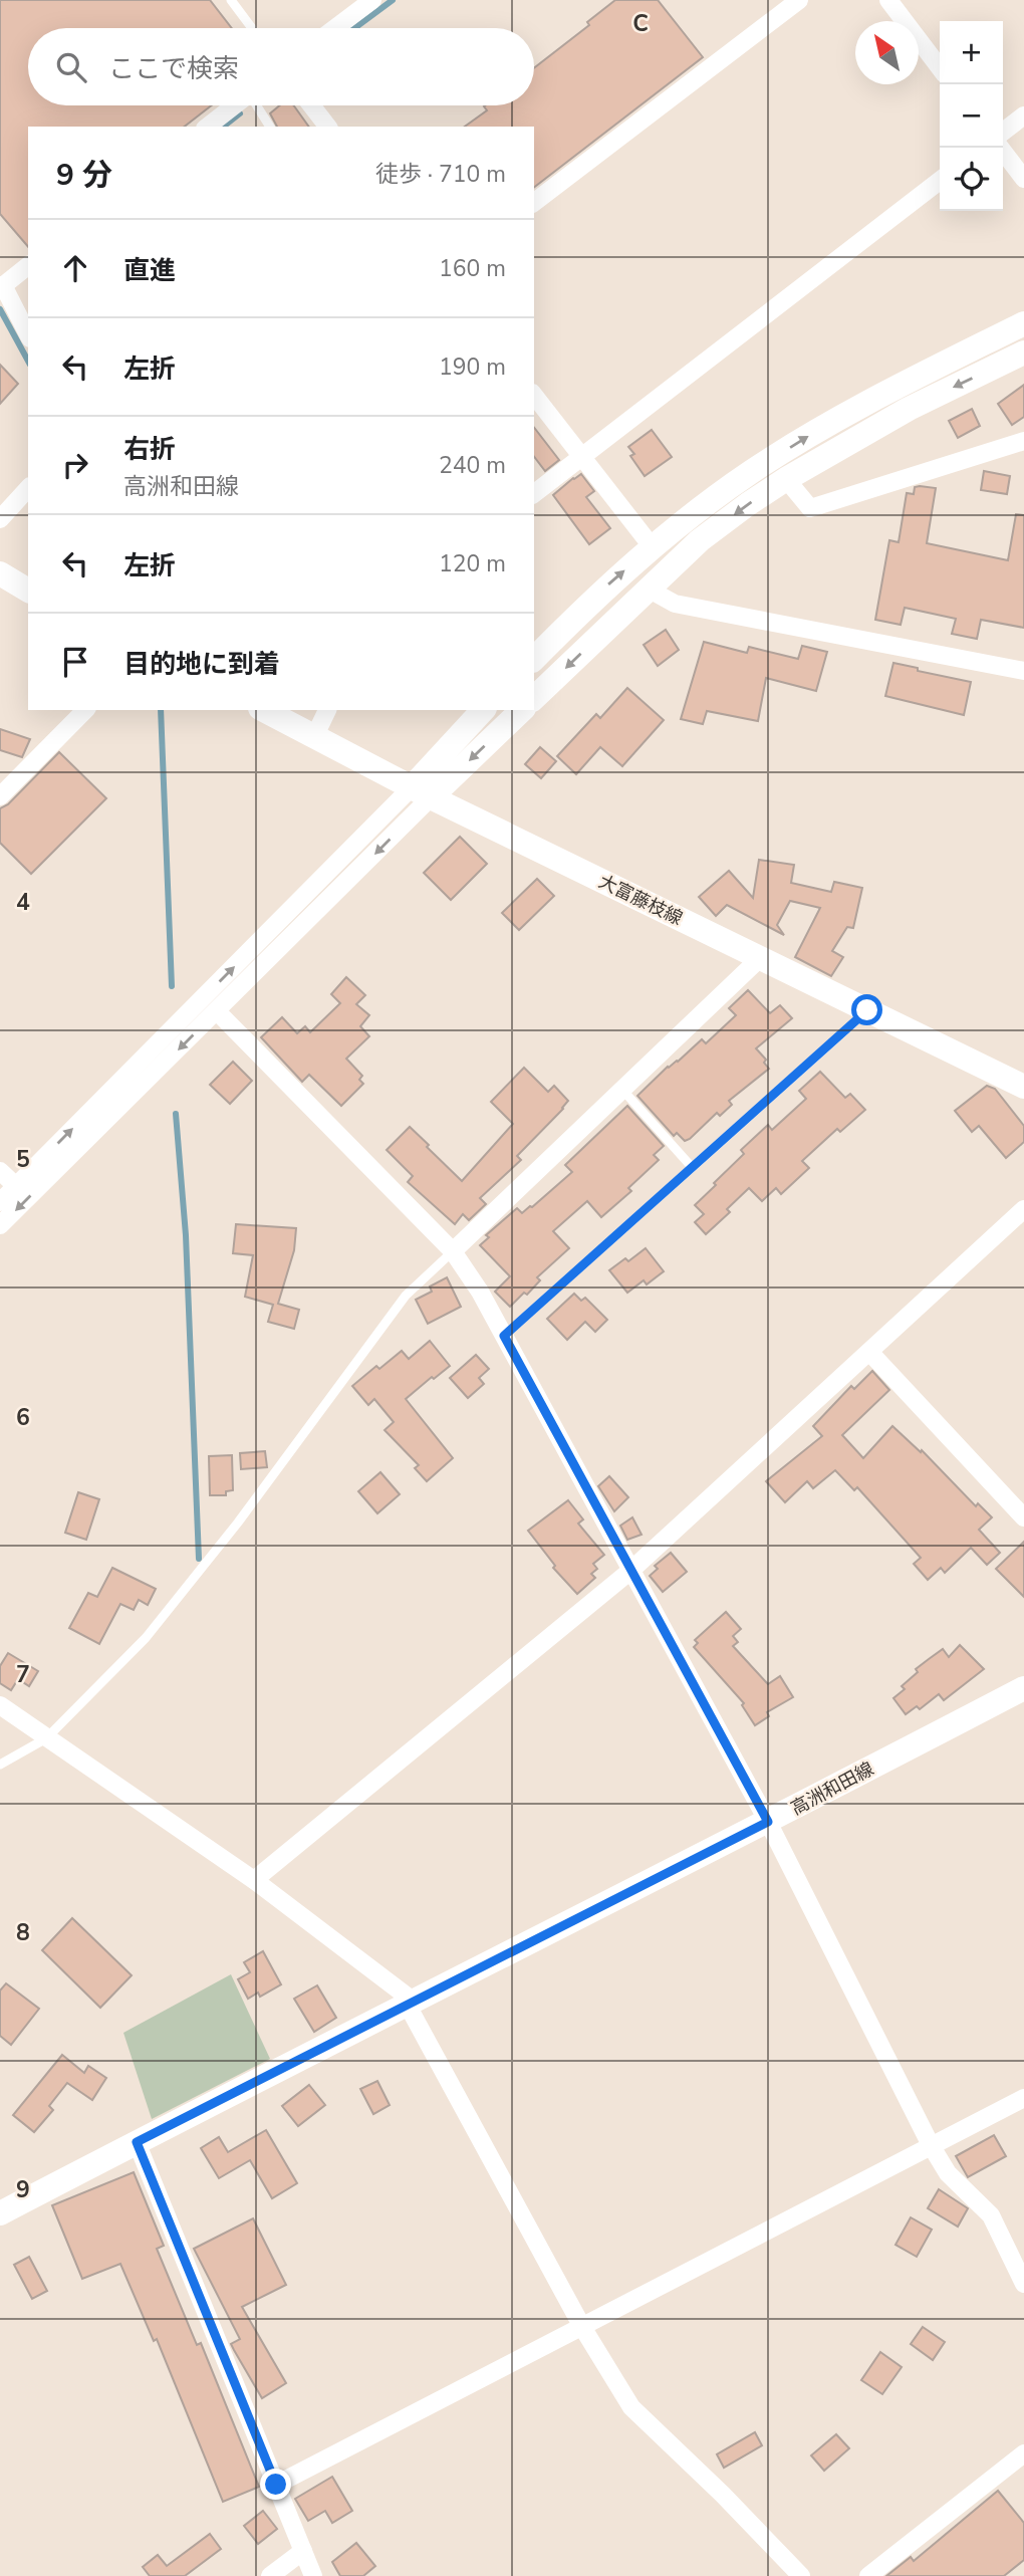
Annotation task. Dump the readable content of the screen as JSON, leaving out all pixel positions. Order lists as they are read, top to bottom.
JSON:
{
  "streets": {
    "main road": ["大富藤枝線", "高洲和田線"]
  },
  "north": "top left",
  "page": {
    "map_buttons": ["+", "−"],
    "search": "ここで検索",
    "heading": ["9 分", "徒歩 · 710 m"],
    "list": [
      ["直進", "160 m"],
      ["左折", "190 m"],
      ["右折", "高洲和田線", "240 m"],
      ["左折", "120 m"],
      "目的地に到着"
    ]
  },
  "grid": {
    "columns": ["C"],
    "rows": [
      "4",
      "5",
      "6",
      "7",
      "8",
      "9"
    ]
  }
}
